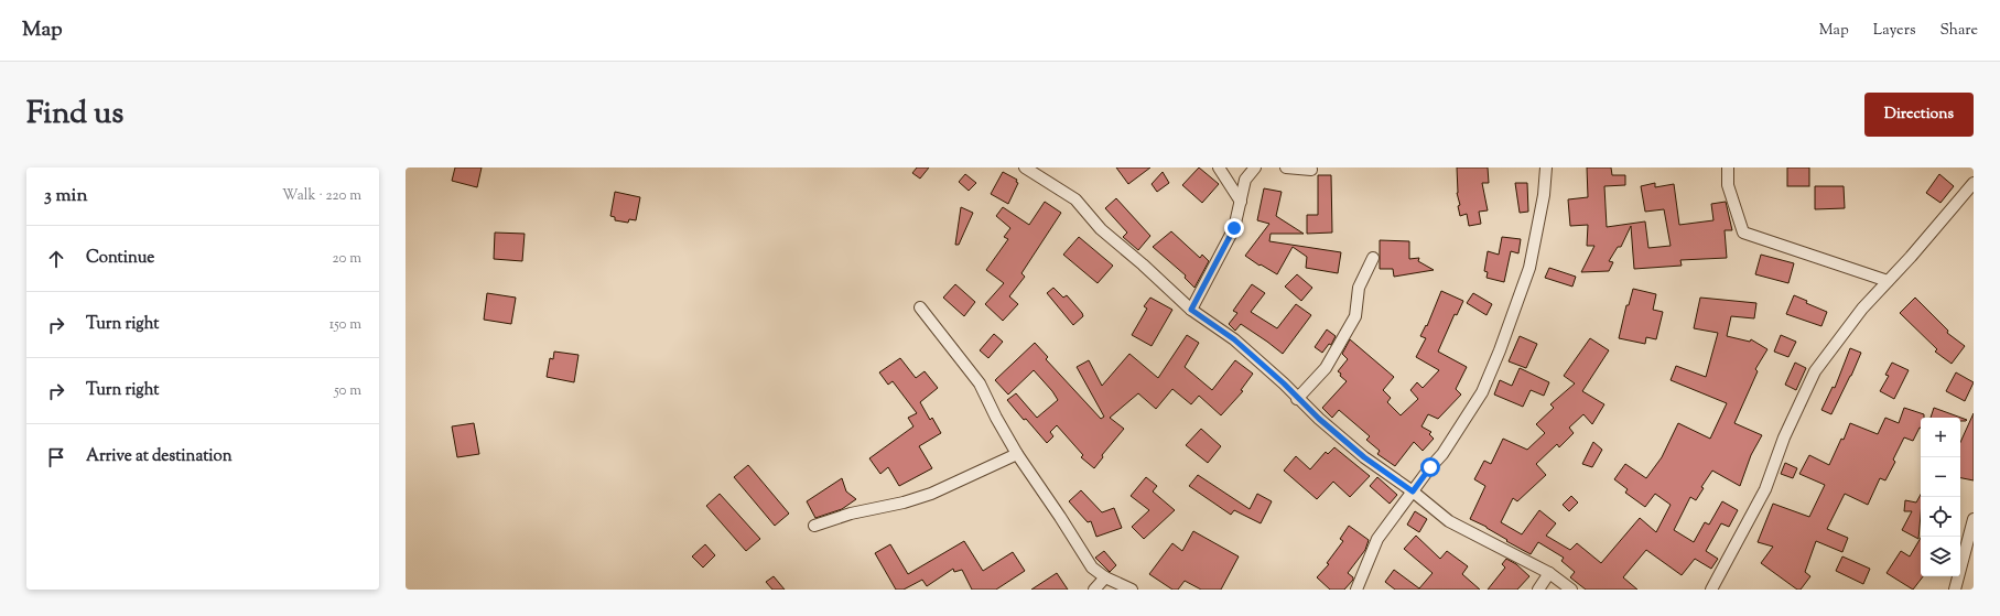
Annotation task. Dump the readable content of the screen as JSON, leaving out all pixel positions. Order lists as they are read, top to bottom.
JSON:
{
  "page": {
    "header": "Map",
    "nav": ["Map", "Layers", "Share"],
    "title": "Find us",
    "buttons": "Directions",
    "heading": ["3 min", "Walk · 220 m"],
    "list": [
      ["Continue", "20 m"],
      ["Turn right", "150 m"],
      ["Turn right", "50 m"],
      "Arrive at destination"
    ],
    "map_buttons": ["+", "−"]
  }
}
